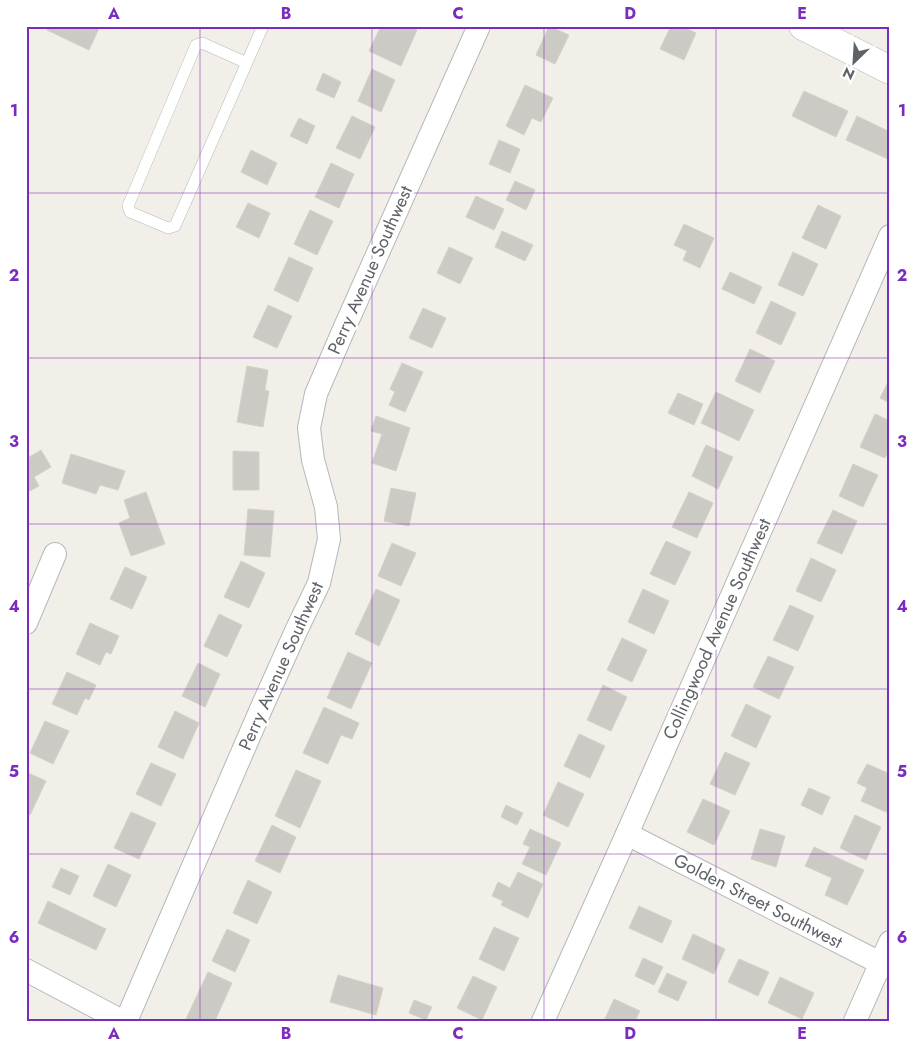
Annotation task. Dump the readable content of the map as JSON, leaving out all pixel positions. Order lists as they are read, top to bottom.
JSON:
{
  "streets": {
    "street": ["Perry Avenue Southwest", "Collingwood Avenue Southwest", "Golden Street Southwest"]
  },
  "crossings": [
    ["Collingwood Avenue Southwest", "Golden Street Southwest"]
  ],
  "north": "bottom left",
  "grid": {
    "columns": [
      "A",
      "B",
      "C",
      "D",
      "E"
    ],
    "rows": [
      "1",
      "2",
      "3",
      "4",
      "5",
      "6"
    ]
  }
}
